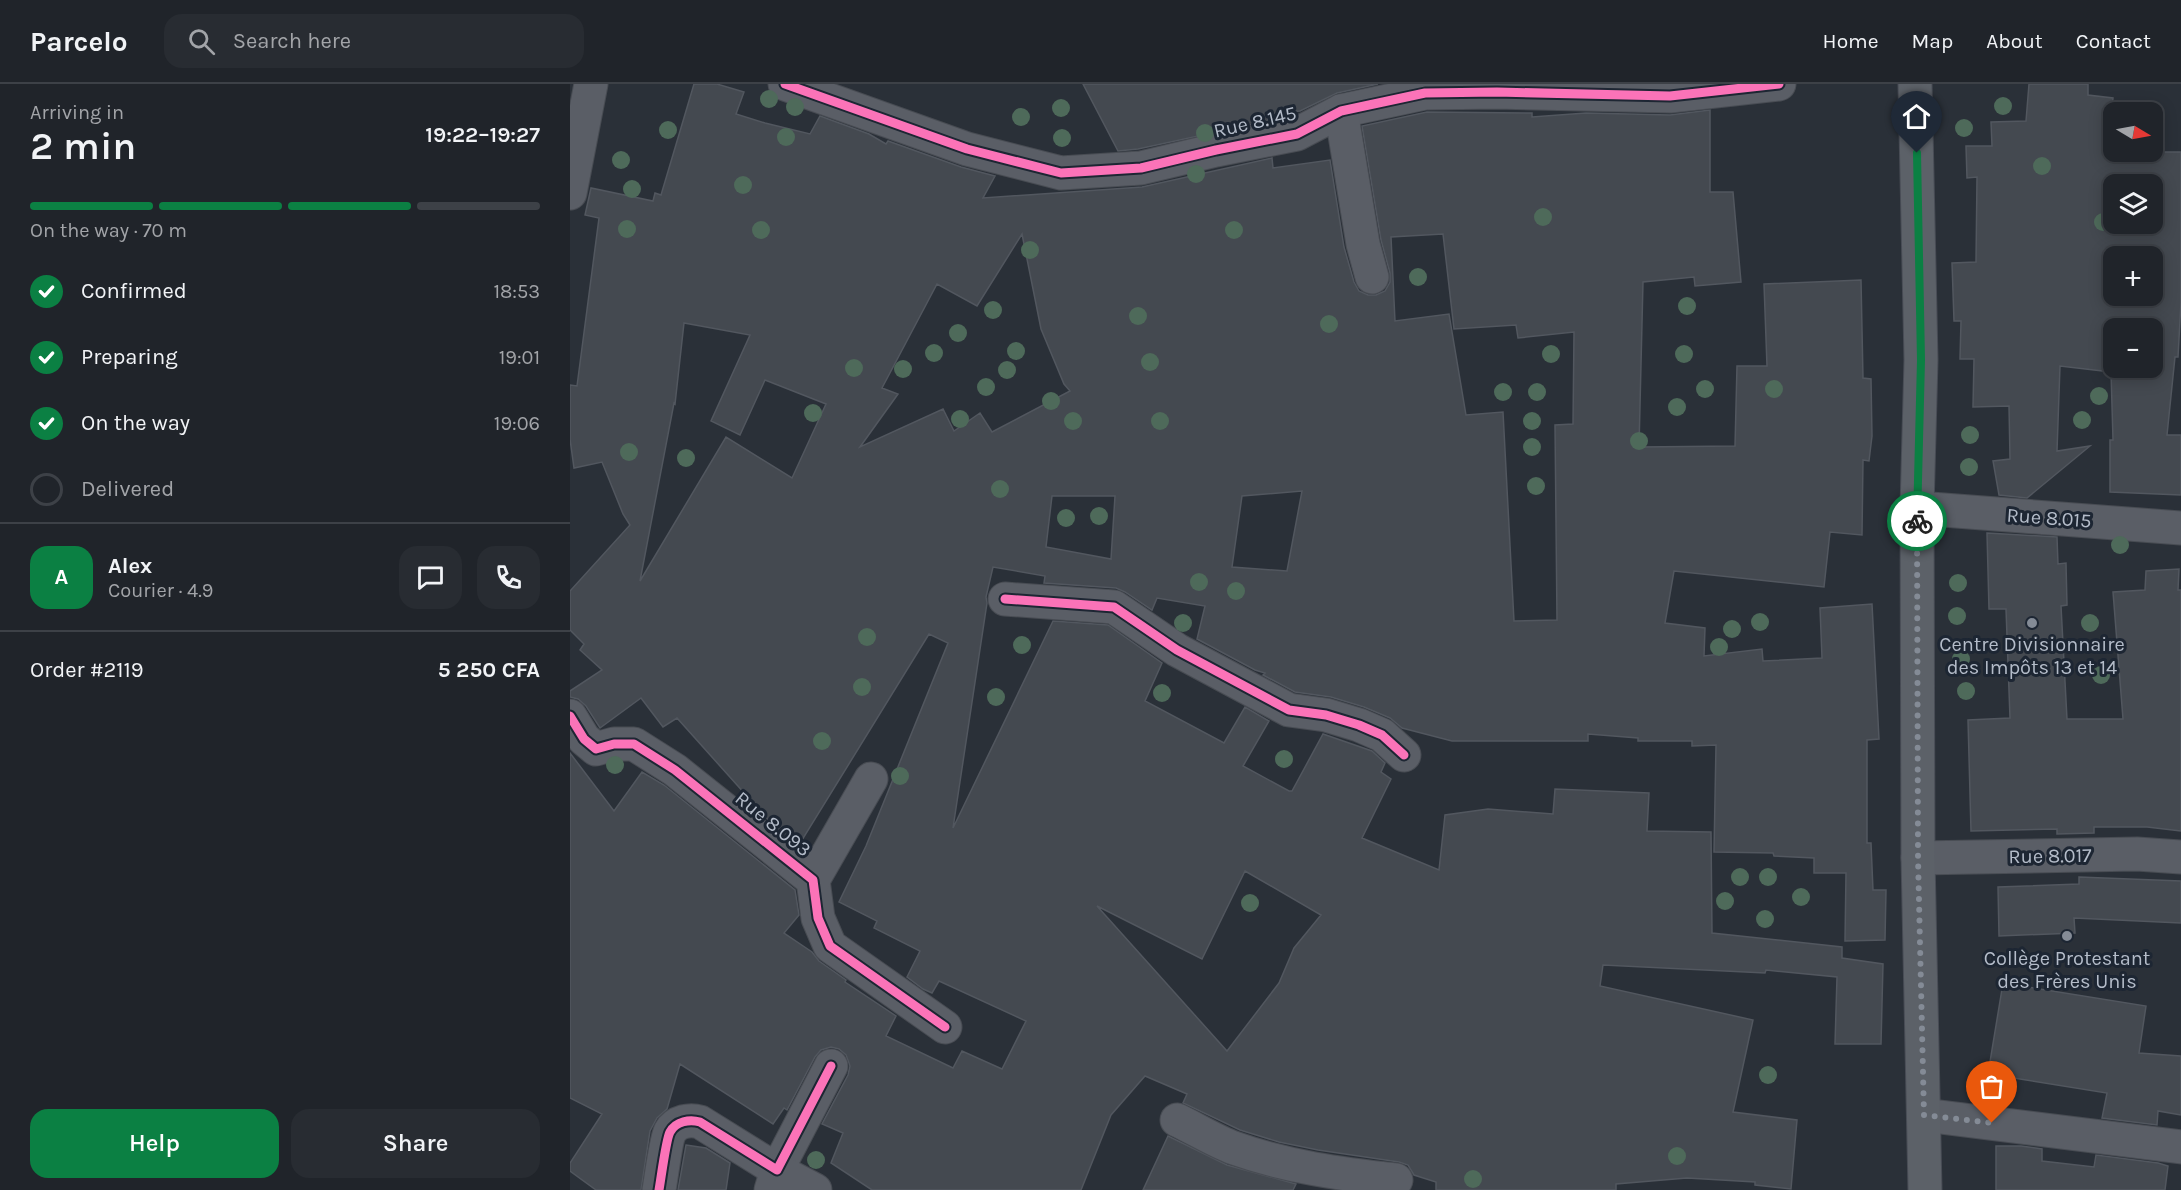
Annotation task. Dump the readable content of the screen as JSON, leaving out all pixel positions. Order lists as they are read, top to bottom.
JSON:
{
  "streets": {
    "street": [
      "Rue 8.145",
      "Rue 8.015",
      "Rue 8.093",
      "Rue 8.017"
    ]
  },
  "places": ["Centre Divisionnaire des Impôts 13 et 14", "Collège Protestant des Frères Unis"],
  "north": "right",
  "page": {
    "header": "Parcelo",
    "search": "Search here",
    "nav": [
      "Home",
      "Map",
      "About",
      "Contact"
    ],
    "heading": ["2 min", "Arriving in", "19:22–19:27"],
    "panel": [
      "Alex",
      "Courier · 4.9",
      "Order #2119",
      "5 250 CFA"
    ],
    "map_buttons": ["+", "−"],
    "bar": "On the way · 70 m",
    "list": [
      ["Confirmed", "18:53"],
      ["Preparing", "19:01"],
      ["On the way", "19:06"],
      "Delivered"
    ],
    "round": "A",
    "buttons": ["Help", "Share"]
  }
}
